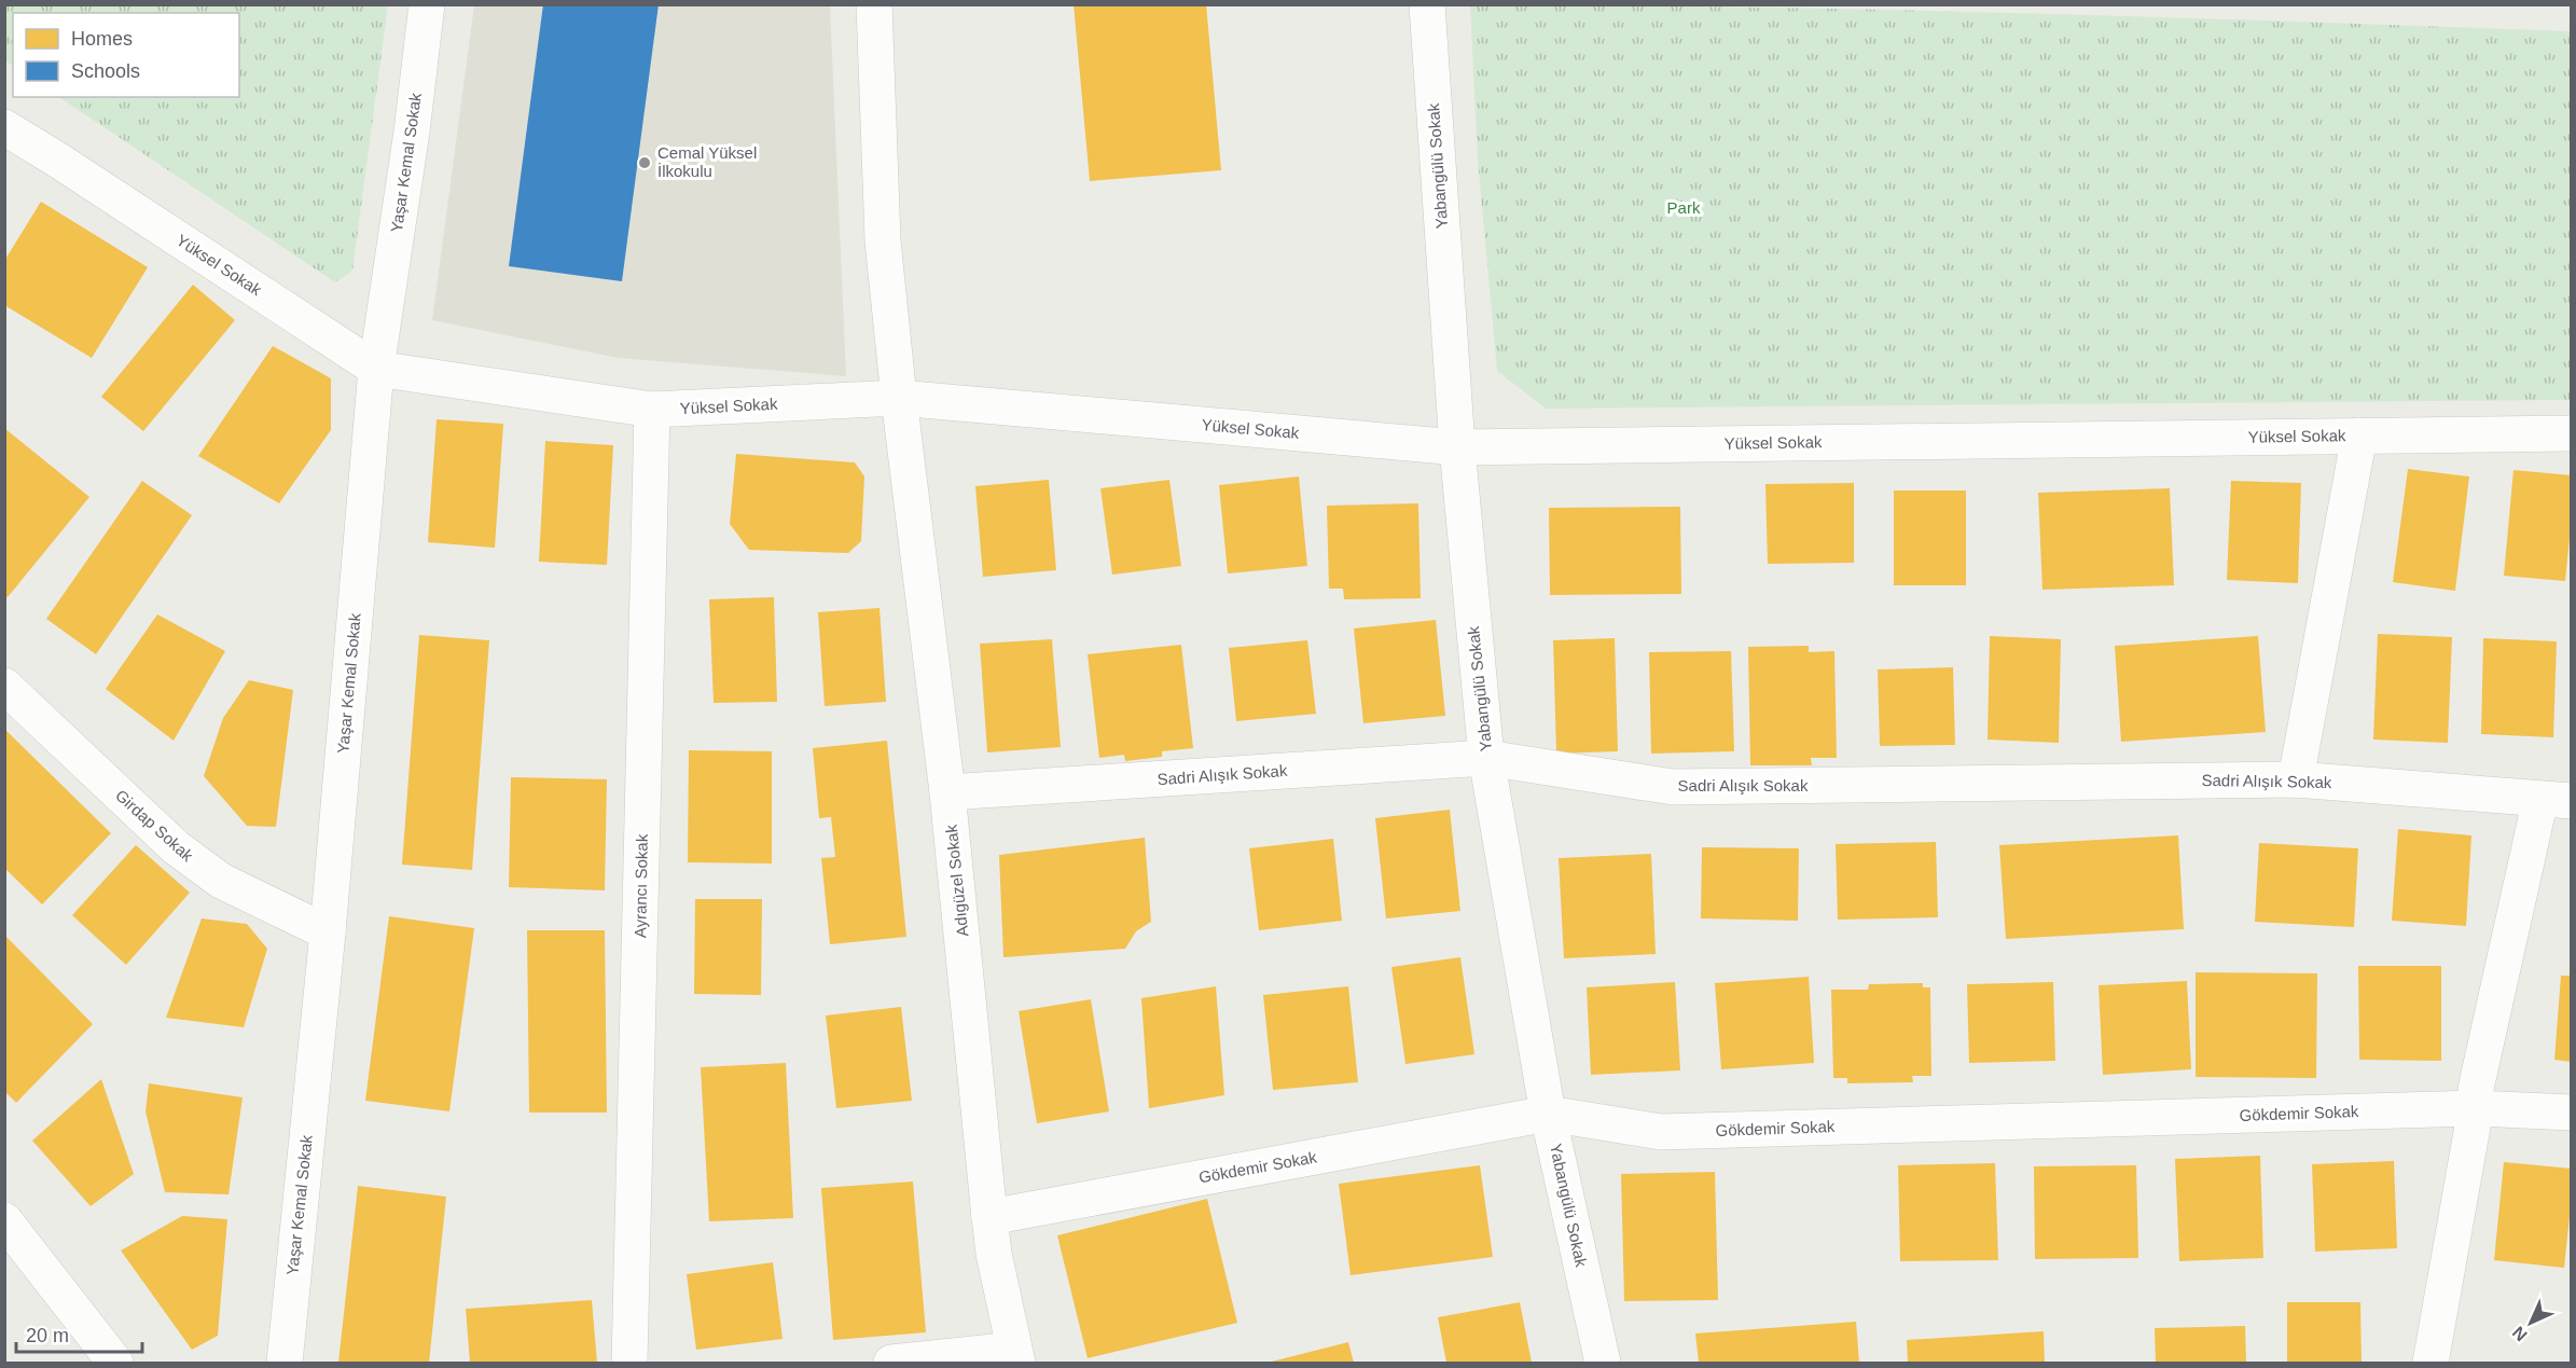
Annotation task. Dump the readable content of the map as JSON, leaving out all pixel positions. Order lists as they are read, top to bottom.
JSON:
{
  "streets": {
    "street": [
      "Yaşar Kemal Sokak",
      "Yabangülü Sokak",
      "Yüksel Sokak",
      "Sadri Alışık Sokak",
      "Girdap Sokak",
      "Adıgüzel Sokak",
      "Ayrancı Sokak",
      "Gökdemir Sokak"
    ]
  },
  "crossings": [
    ["Yaşar Kemal Sokak", "Yüksel Sokak"],
    ["Yaşar Kemal Sokak", "Girdap Sokak"],
    ["Yabangülü Sokak", "Yüksel Sokak"],
    ["Yabangülü Sokak", "Sadri Alışık Sokak"],
    ["Yabangülü Sokak", "Gökdemir Sokak"],
    ["Yüksel Sokak", "Adıgüzel Sokak"],
    ["Yüksel Sokak", "Ayrancı Sokak"],
    ["Sadri Alışık Sokak", "Adıgüzel Sokak"],
    ["Adıgüzel Sokak", "Gökdemir Sokak"]
  ],
  "parks": ["Park"],
  "places": ["Cemal Yüksel İlkokulu"],
  "legend": ["Homes", "Schools"],
  "scale_bar": "20 m",
  "north": "bottom left"
}
